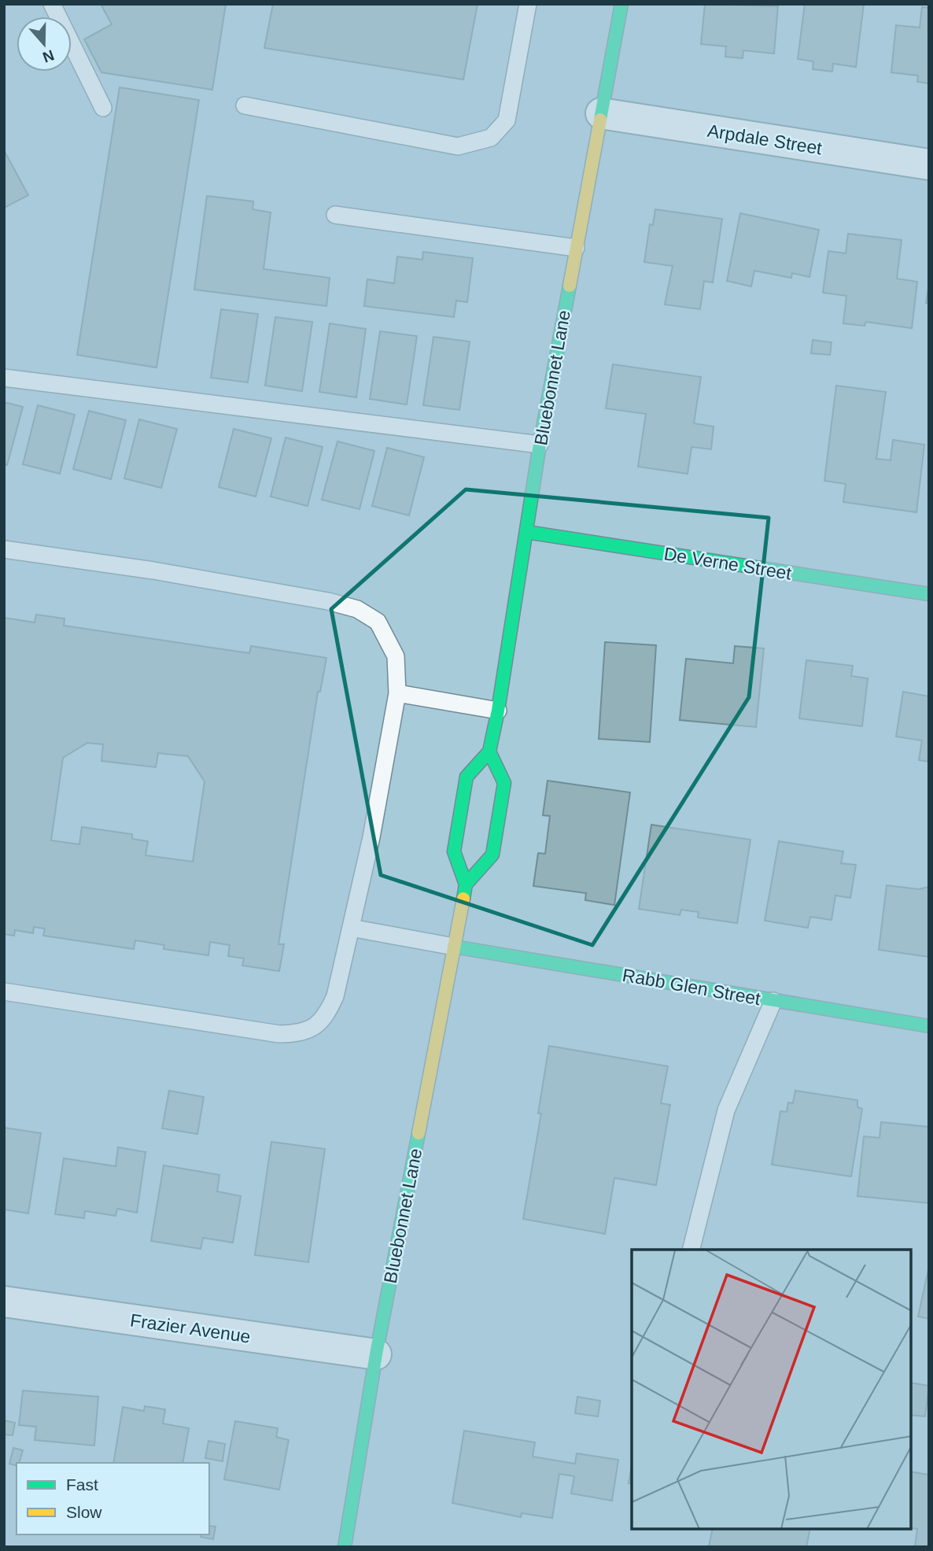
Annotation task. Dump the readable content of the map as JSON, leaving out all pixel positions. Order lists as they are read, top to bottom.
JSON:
{
  "streets": {
    "street": [
      "Arpdale Street",
      "Bluebonnet Lane",
      "De Verne Street",
      "Rabb Glen Street",
      "Frazier Avenue"
    ]
  },
  "crossings": [
    ["Arpdale Street", "Bluebonnet Lane"],
    ["Bluebonnet Lane", "De Verne Street"],
    ["Bluebonnet Lane", "Rabb Glen Street"],
    ["Bluebonnet Lane", "Frazier Avenue"]
  ],
  "legend": ["Fast", "Slow"],
  "north": "bottom"
}
